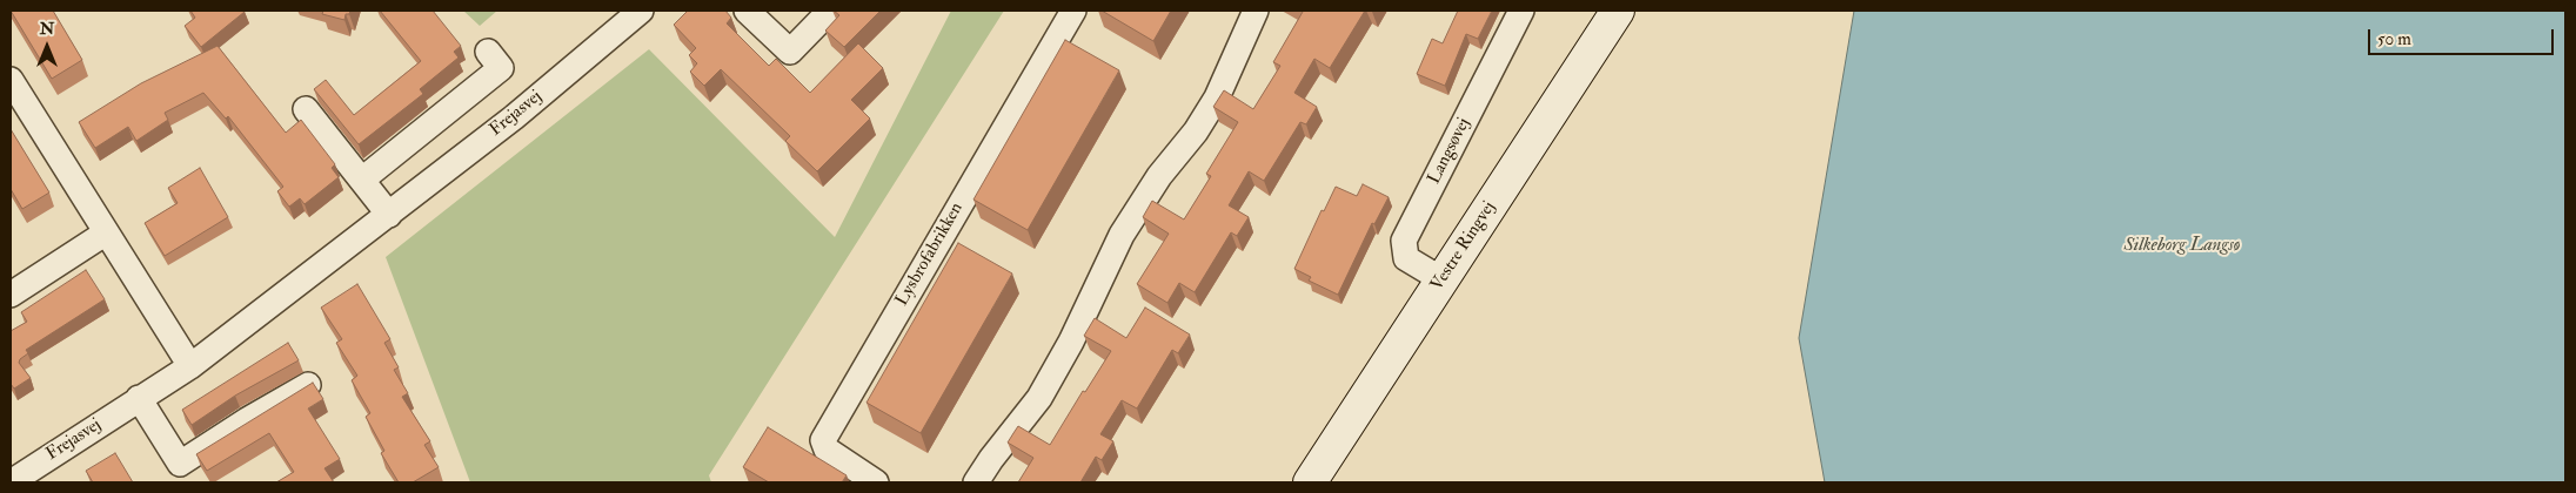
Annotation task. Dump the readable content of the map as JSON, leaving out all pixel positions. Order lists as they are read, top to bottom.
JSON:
{
  "streets": {
    "main road": ["Vestre Ringvej"],
    "street": ["Frejasvej", "Langsøvej", "Lysbrofabrikken"]
  },
  "crossings": [
    ["Langsøvej", "Vestre Ringvej"]
  ],
  "water": ["Silkeborg Langsø"],
  "scale_bar": "50 m",
  "north": "top"
}
